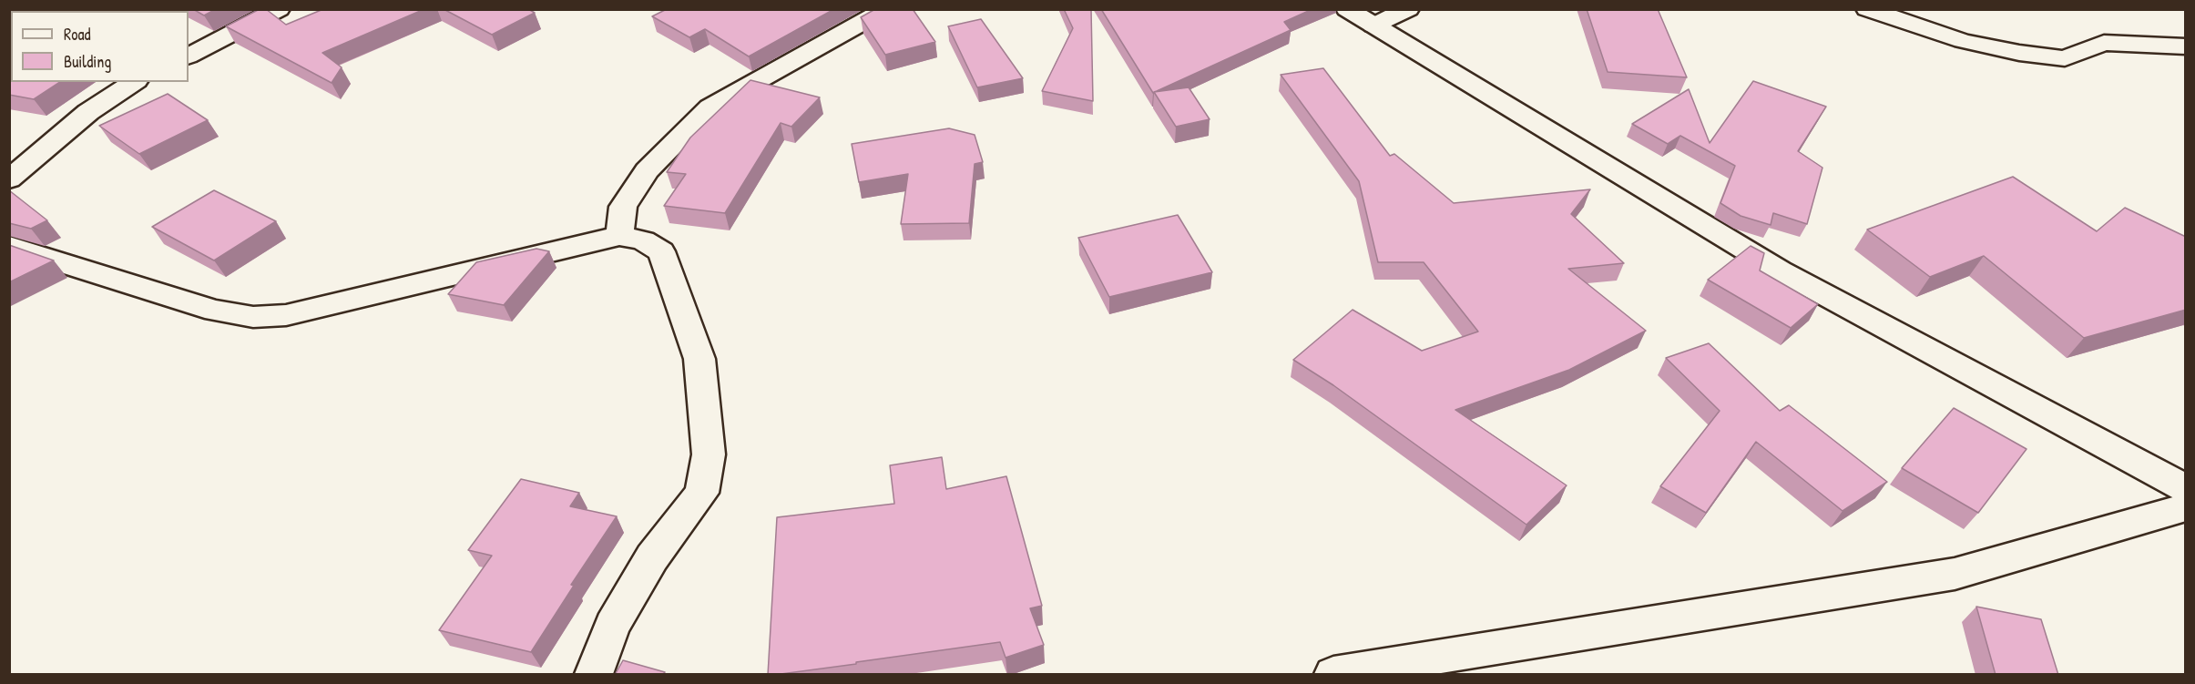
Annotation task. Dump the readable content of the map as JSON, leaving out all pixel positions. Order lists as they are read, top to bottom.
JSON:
{
  "legend": ["Road", "Building"]
}
